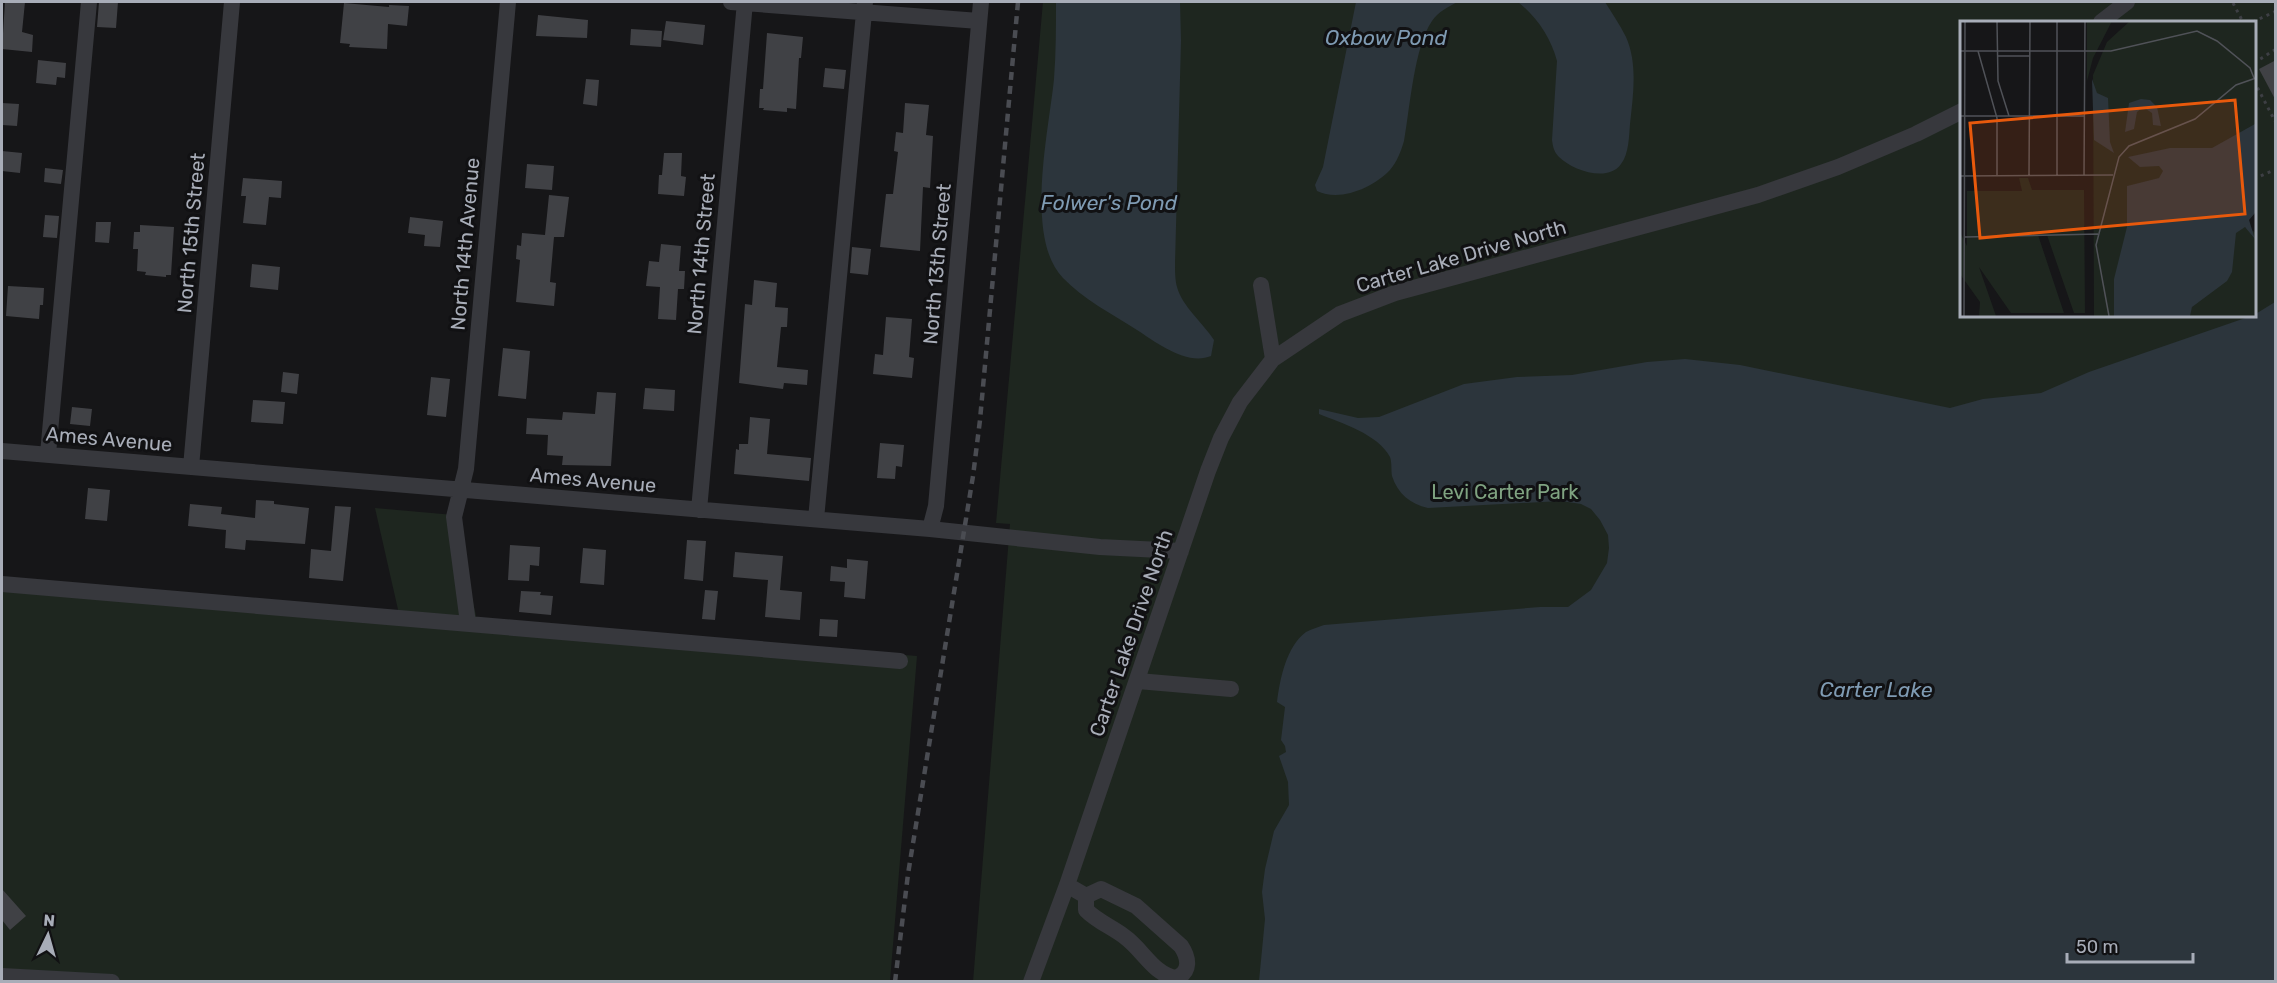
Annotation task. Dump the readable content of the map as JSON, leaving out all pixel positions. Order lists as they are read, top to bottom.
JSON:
{
  "streets": {
    "street": [
      "North 15th Street",
      "North 14th Avenue",
      "North 14th Street",
      "Carter Lake Drive North",
      "North 13th Street",
      "Ames Avenue"
    ]
  },
  "crossings": [
    ["North 15th Street", "Ames Avenue"],
    ["North 14th Avenue", "Ames Avenue"],
    ["North 14th Street", "Ames Avenue"],
    ["Carter Lake Drive North", "Ames Avenue"],
    ["North 13th Street", "Ames Avenue"]
  ],
  "water": ["Oxbow Pond", "Folwer's Pond", "Carter Lake"],
  "parks": ["Levi Carter Park"],
  "scale_bar": "50 m",
  "north": "top"
}
